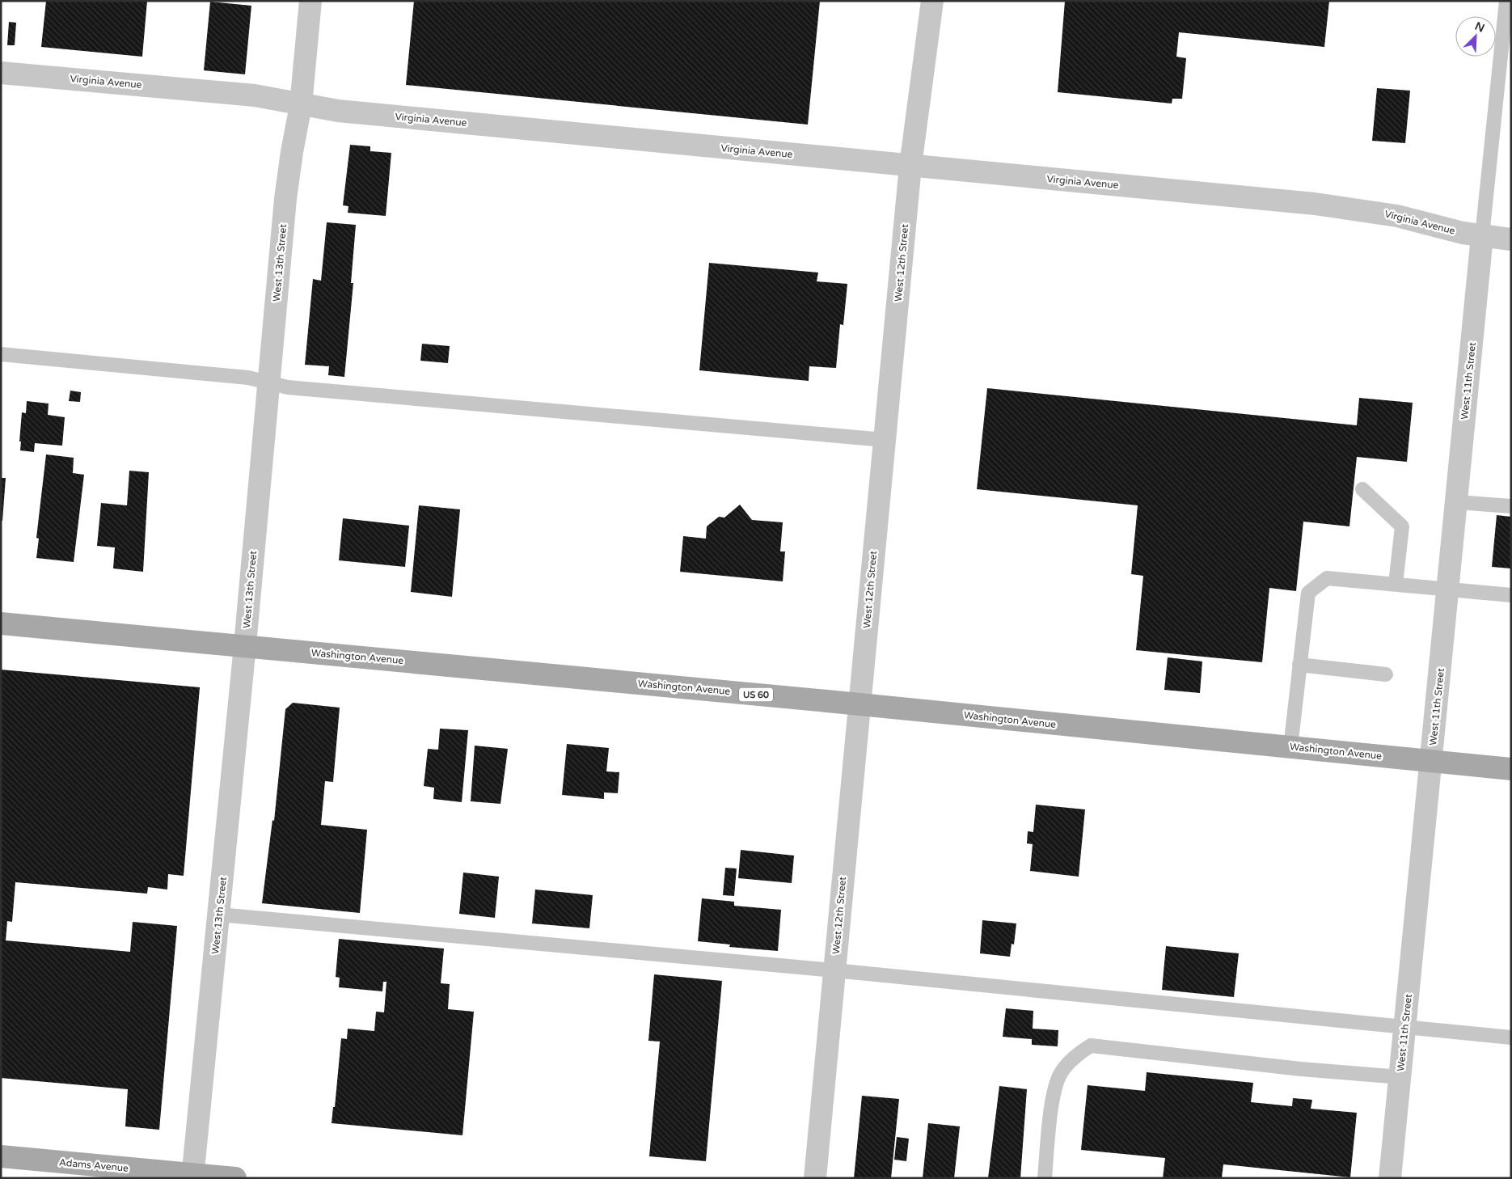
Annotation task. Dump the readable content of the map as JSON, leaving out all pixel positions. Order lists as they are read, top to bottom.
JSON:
{
  "streets": {
    "main road": ["Washington Avenue", "US 60", "Adams Avenue"],
    "street": [
      "Virginia Avenue",
      "West 13th Street",
      "West 12th Street",
      "West 11th Street"
    ]
  },
  "crossings": [
    ["Virginia Avenue", "West 13th Street"],
    ["Virginia Avenue", "West 12th Street"],
    ["Virginia Avenue", "West 11th Street"],
    ["West 13th Street", "Washington Avenue"],
    ["West 13th Street", "Adams Avenue"],
    ["West 12th Street", "Washington Avenue"],
    ["West 11th Street", "Washington Avenue"]
  ],
  "north": "top right"
}
